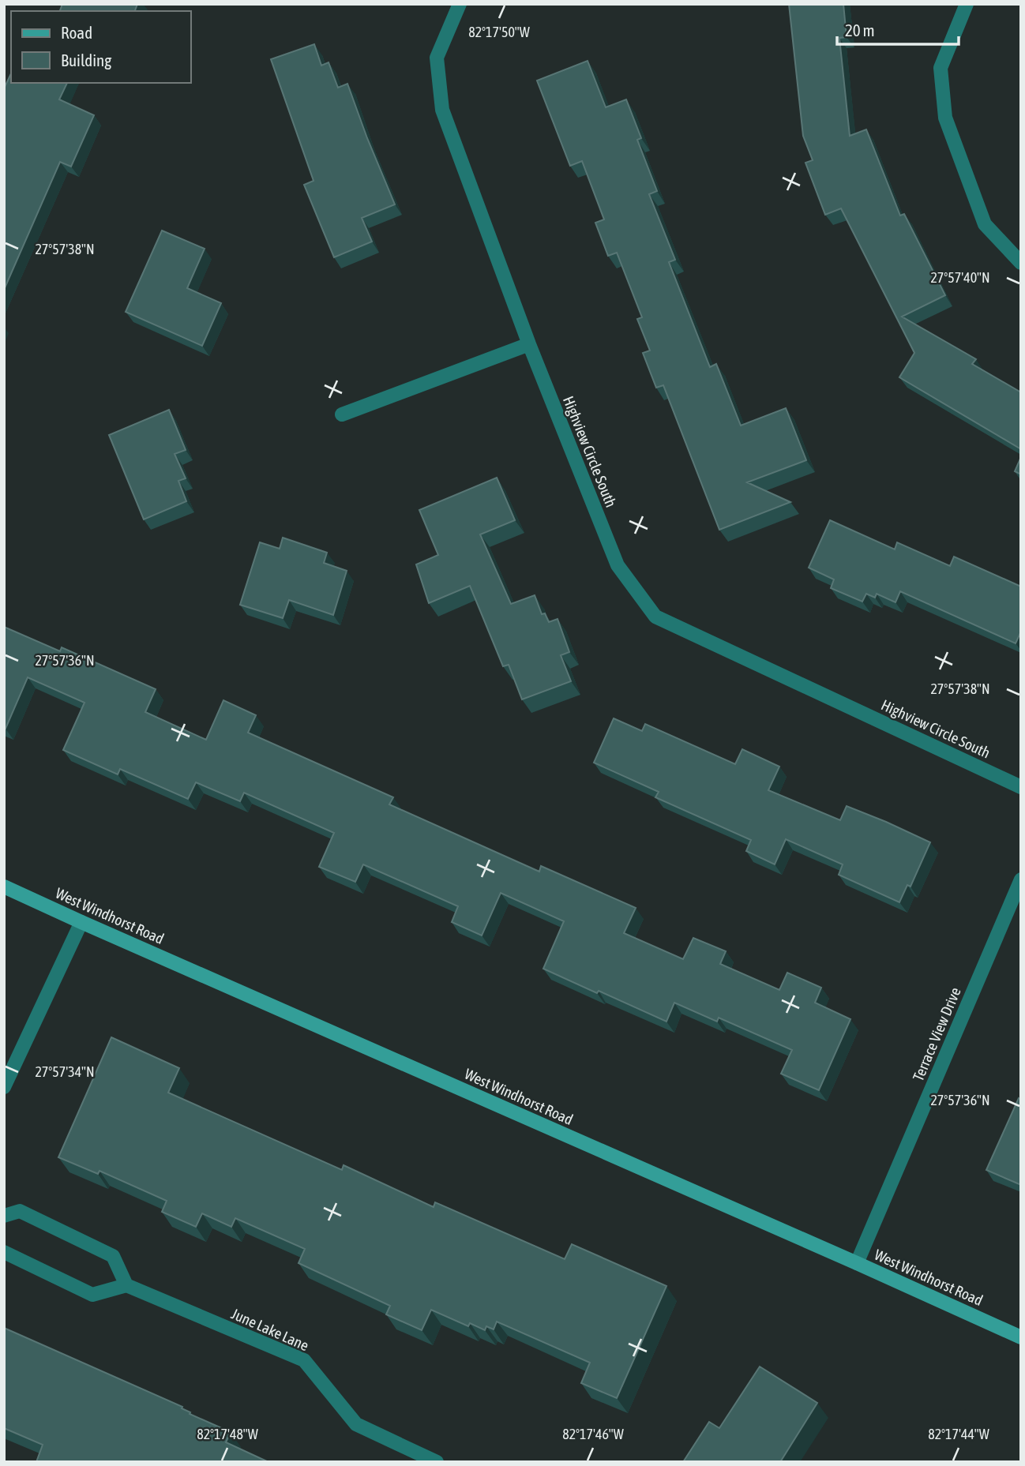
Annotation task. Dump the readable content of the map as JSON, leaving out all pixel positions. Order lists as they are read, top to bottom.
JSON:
{
  "streets": {
    "street": [
      "Highview Circle South",
      "West Windhorst Road",
      "Terrace View Drive",
      "June Lake Lane"
    ]
  },
  "crossings": [
    ["West Windhorst Road", "Terrace View Drive"]
  ],
  "legend": ["Road", "Building"],
  "scale_bar": "20 m",
  "coordinates": [
    "82°17'50\"W",
    "27°57'38\"N",
    "27°57'40\"N",
    "27°57'36\"N",
    "27°57'34\"N",
    "82°17'48\"W",
    "82°17'46\"W",
    "82°17'44\"W"
  ]
}
